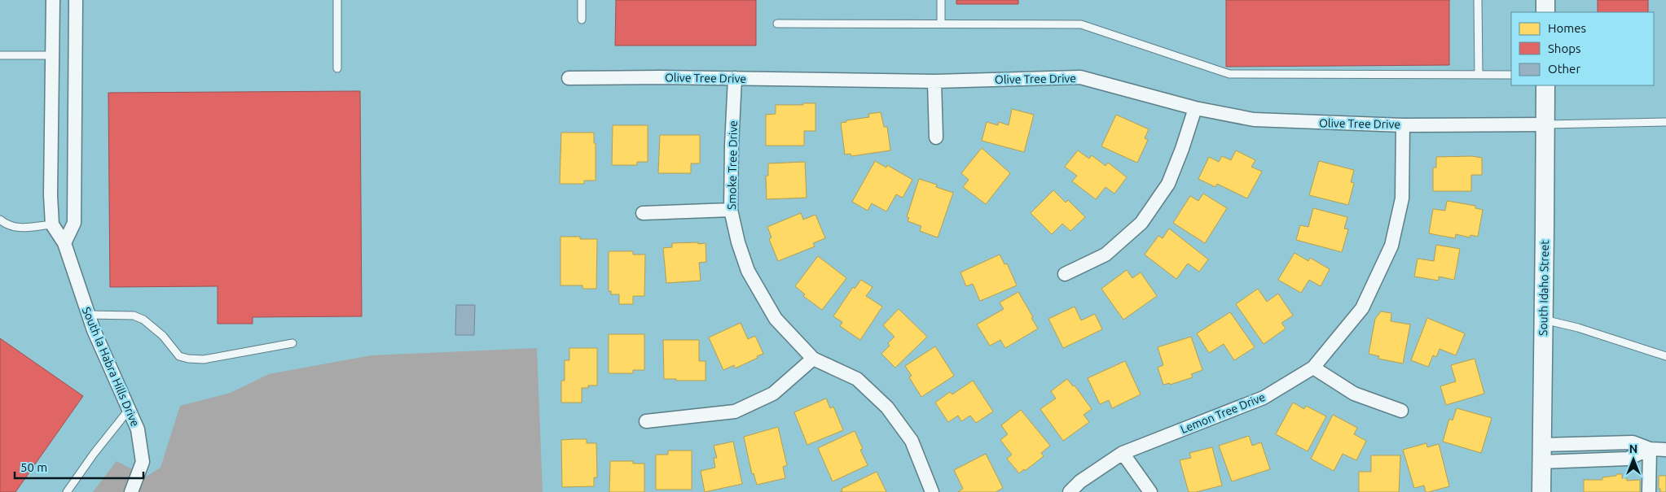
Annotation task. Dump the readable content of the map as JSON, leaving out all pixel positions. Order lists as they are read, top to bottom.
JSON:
{
  "streets": {
    "main road": ["South Idaho Street"],
    "street": [
      "Olive Tree Drive",
      "Smoke Tree Drive",
      "South la Habra Hills Drive",
      "Lemon Tree Drive"
    ]
  },
  "crossings": [
    ["Olive Tree Drive", "Smoke Tree Drive"],
    ["Olive Tree Drive", "South Idaho Street"],
    ["Olive Tree Drive", "Lemon Tree Drive"]
  ],
  "legend": ["Homes", "Shops", "Other"],
  "scale_bar": "50 m",
  "north": "top"
}
